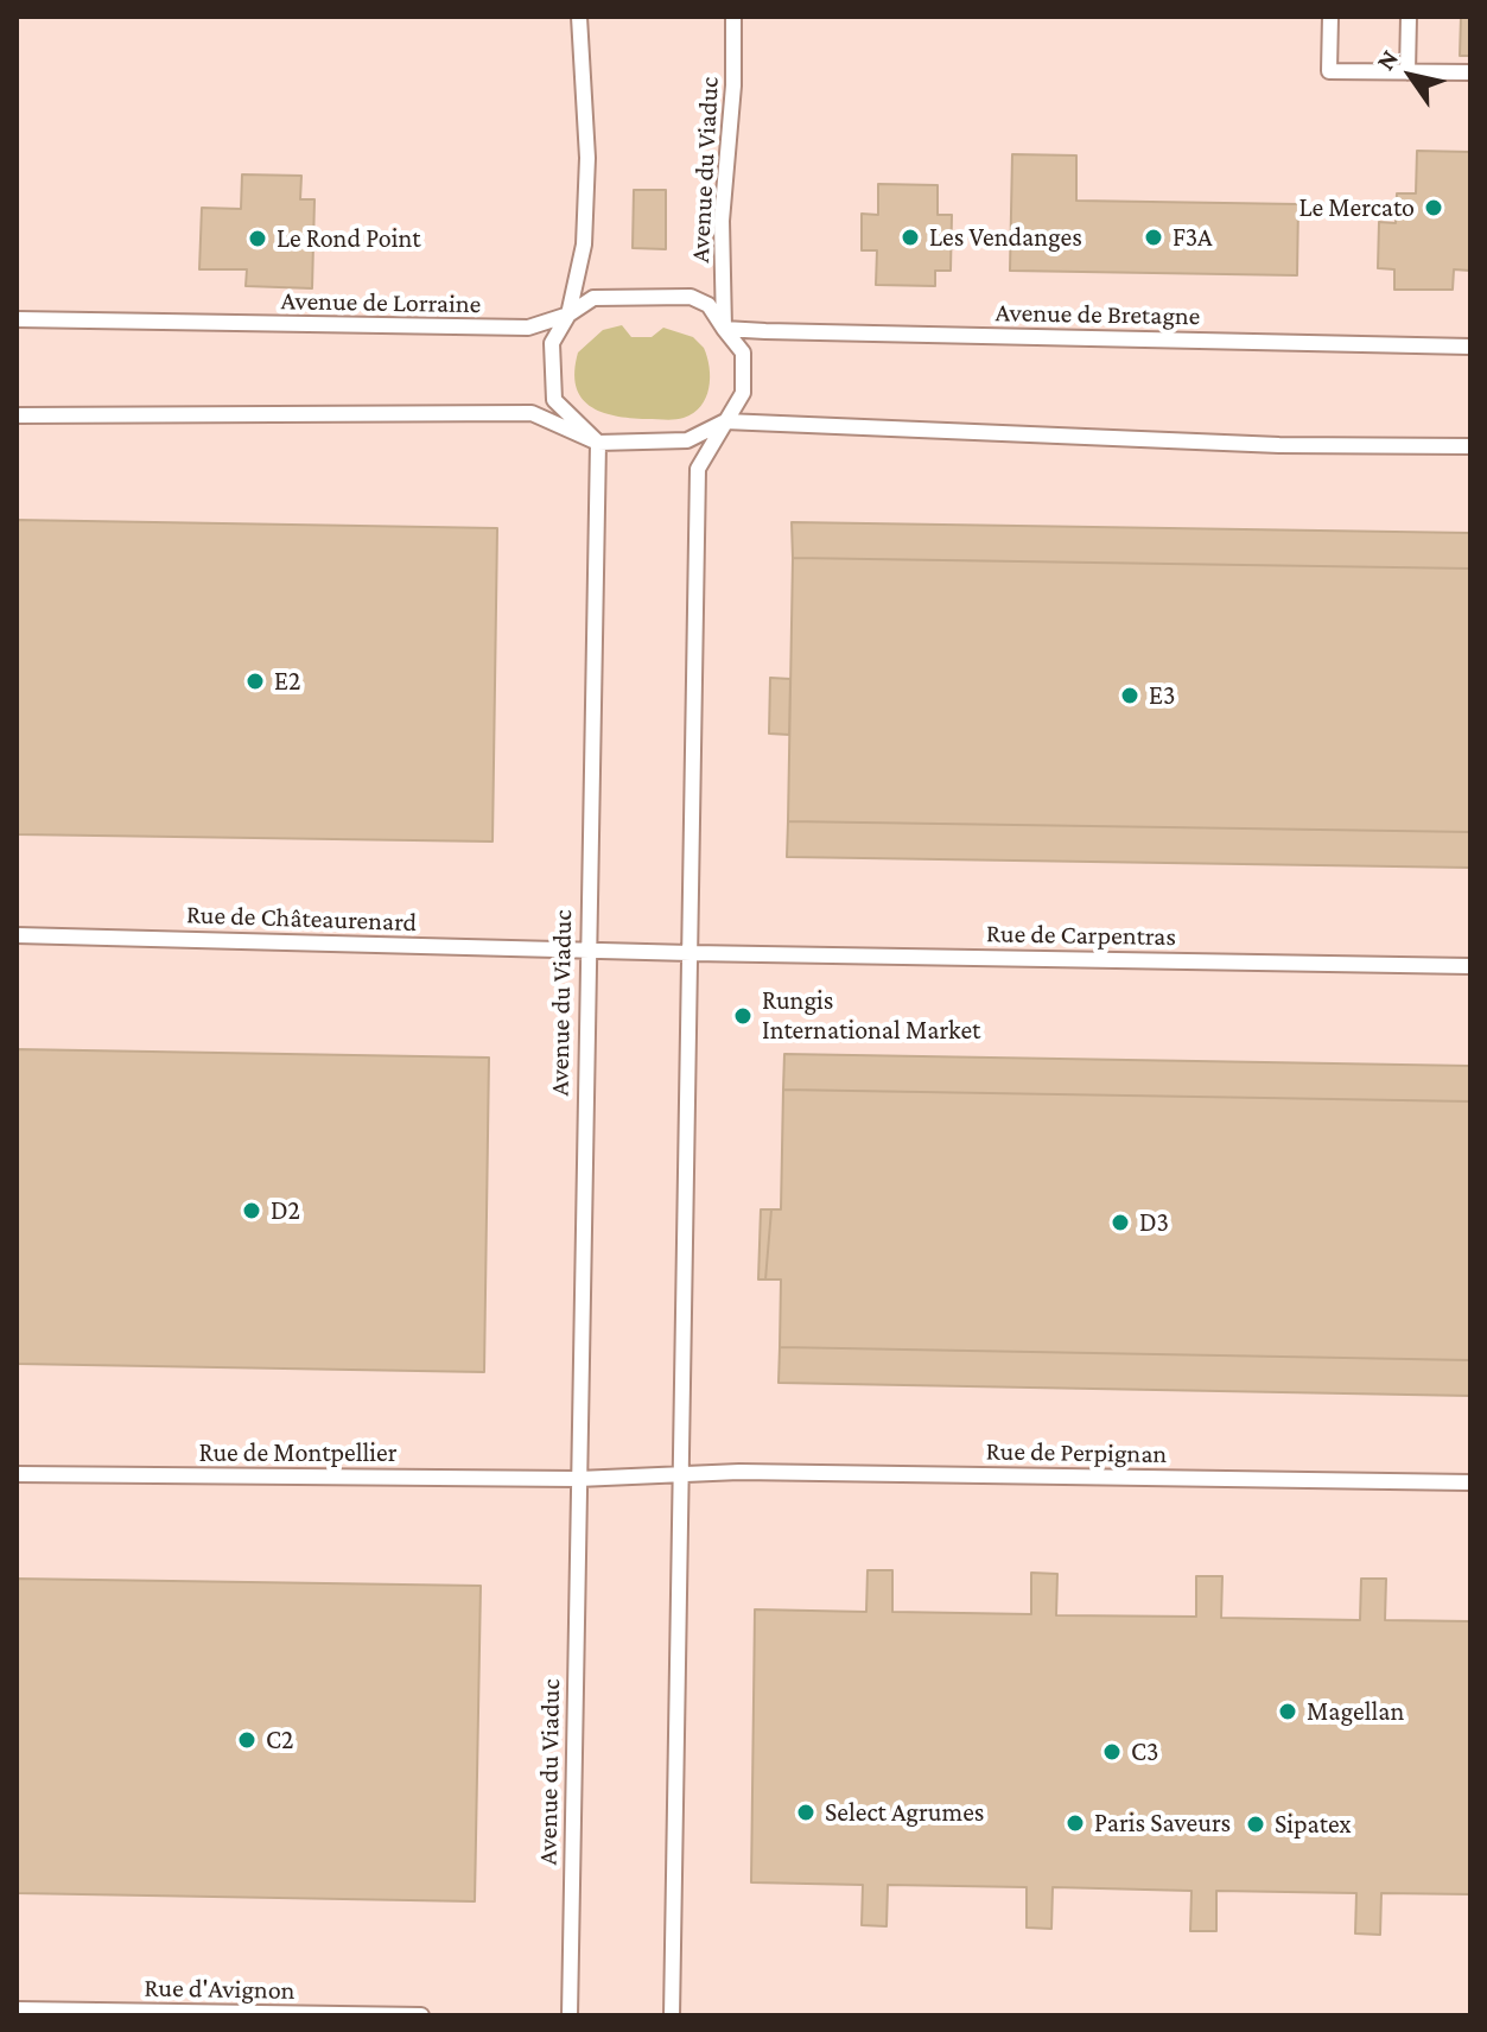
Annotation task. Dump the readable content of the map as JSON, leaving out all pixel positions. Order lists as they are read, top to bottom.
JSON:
{
  "streets": {
    "lane": [
      "Avenue du Viaduc",
      "Avenue de Lorraine",
      "Avenue de Bretagne",
      "Rue de Châteaurenard",
      "Rue de Carpentras",
      "Rue de Montpellier",
      "Rue de Perpignan",
      "Rue d'Avignon"
    ]
  },
  "crossings": [
    ["Avenue du Viaduc", "Avenue de Lorraine"],
    ["Avenue du Viaduc", "Avenue de Bretagne"],
    ["Avenue du Viaduc", "Rue de Châteaurenard"],
    ["Avenue du Viaduc", "Rue de Carpentras"],
    ["Avenue du Viaduc", "Rue de Montpellier"],
    ["Avenue du Viaduc", "Rue de Perpignan"],
    ["Avenue de Lorraine", "Avenue de Bretagne"],
    ["Rue de Châteaurenard", "Rue de Carpentras"],
    ["Rue de Montpellier", "Rue de Perpignan"]
  ],
  "places": [
    "Le Mercato",
    "Les Vendanges",
    "F3A",
    "Le Rond Point",
    "E2",
    "E3",
    "Rungis International Market",
    "D2",
    "D3",
    "Magellan",
    "C2",
    "C3",
    "Select Agrumes",
    "Paris Saveurs",
    "Sipatex"
  ],
  "north": "top left"
}
